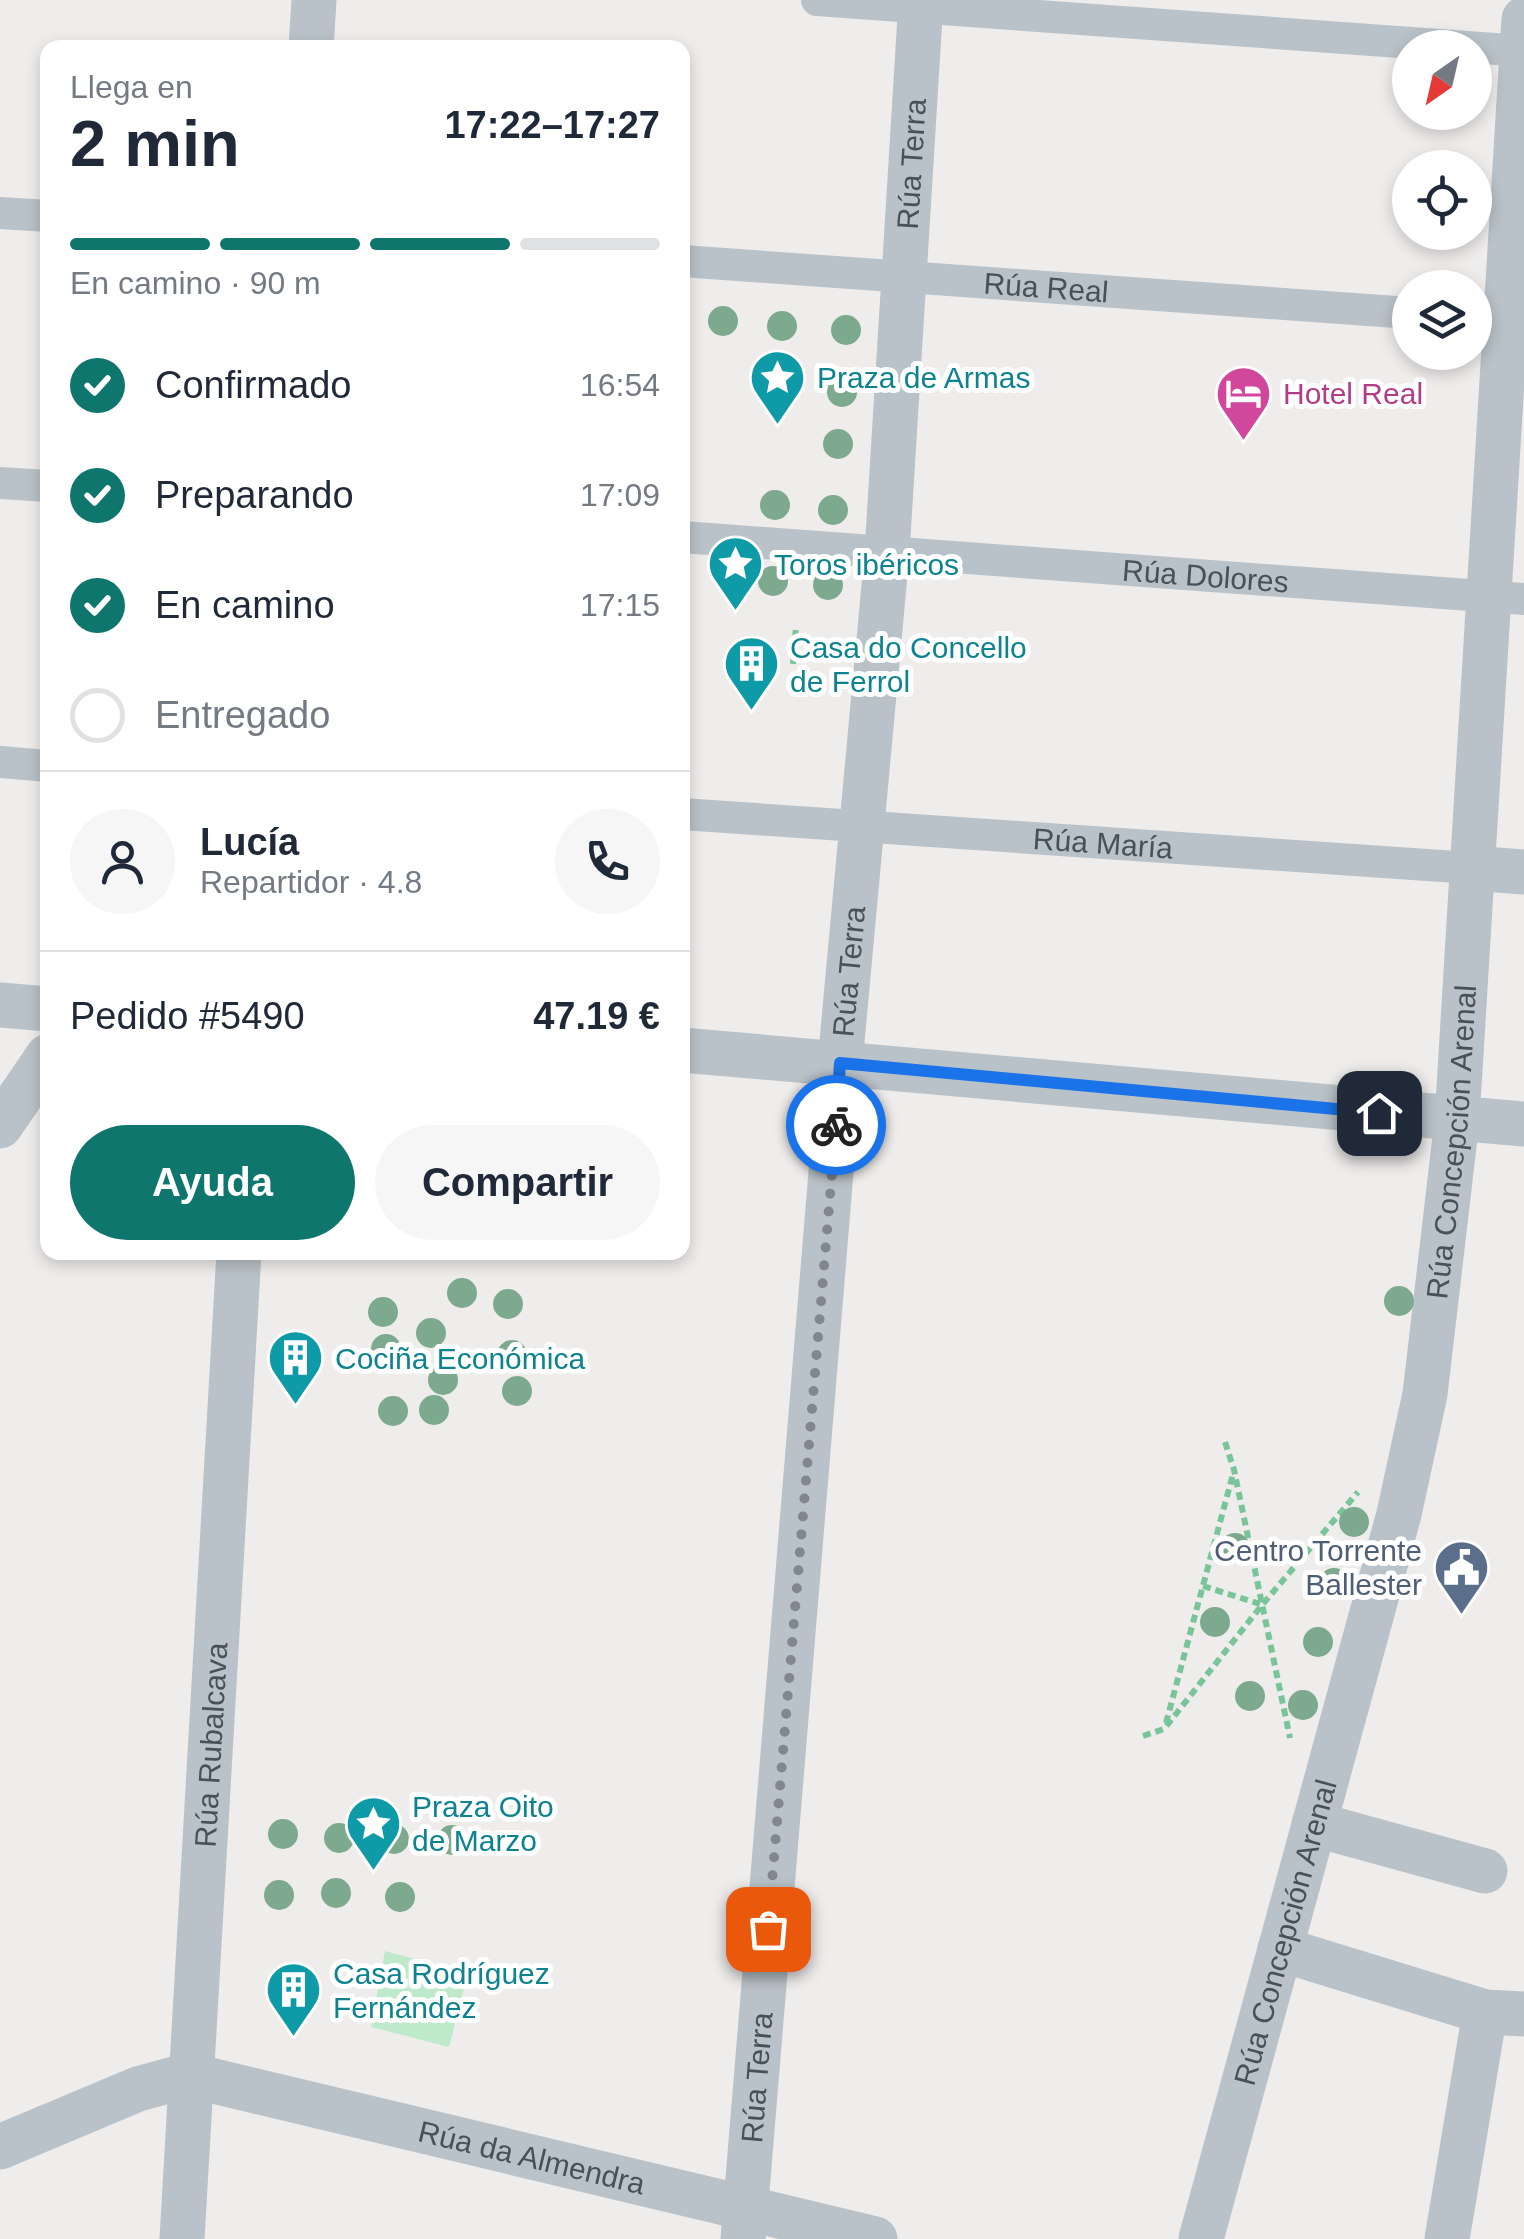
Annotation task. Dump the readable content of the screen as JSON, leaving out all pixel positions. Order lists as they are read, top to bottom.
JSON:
{
  "streets": {
    "street": [
      "Rúa Terra",
      "Rúa Real",
      "Rúa Dolores",
      "Rúa María",
      "Rúa Concepción Arenal",
      "Rúa Rubalcava",
      "Rúa da Almendra"
    ]
  },
  "crossings": [
    ["Rúa Terra", "Rúa Real"],
    ["Rúa Terra", "Rúa Dolores"],
    ["Rúa Terra", "Rúa María"],
    ["Rúa Terra", "Rúa da Almendra"],
    ["Rúa Dolores", "Rúa Concepción Arenal"],
    ["Rúa María", "Rúa Concepción Arenal"],
    ["Rúa Rubalcava", "Rúa da Almendra"]
  ],
  "places": {
    "place": ["Praza de Armas", "Toros ibéricos", "Praza Oito de Marzo"],
    "hotel": ["Hotel Real"],
    "building": ["Casa do Concello de Ferrol", "Cociña Económica", "Casa Rodríguez Fernández"],
    "public building": ["Centro Torrente Ballester"]
  },
  "north": "bottom left",
  "page": {
    "heading": ["2 min", "Llega en", "17:22–17:27"],
    "panel": [
      "Lucía",
      "Repartidor · 4.8",
      "Pedido #5490",
      "47.19 €"
    ],
    "bar": "En camino · 90 m",
    "list": [
      ["Confirmado", "16:54"],
      ["Preparando", "17:09"],
      ["En camino", "17:15"],
      "Entregado"
    ],
    "buttons": ["Ayuda", "Compartir"]
  }
}
